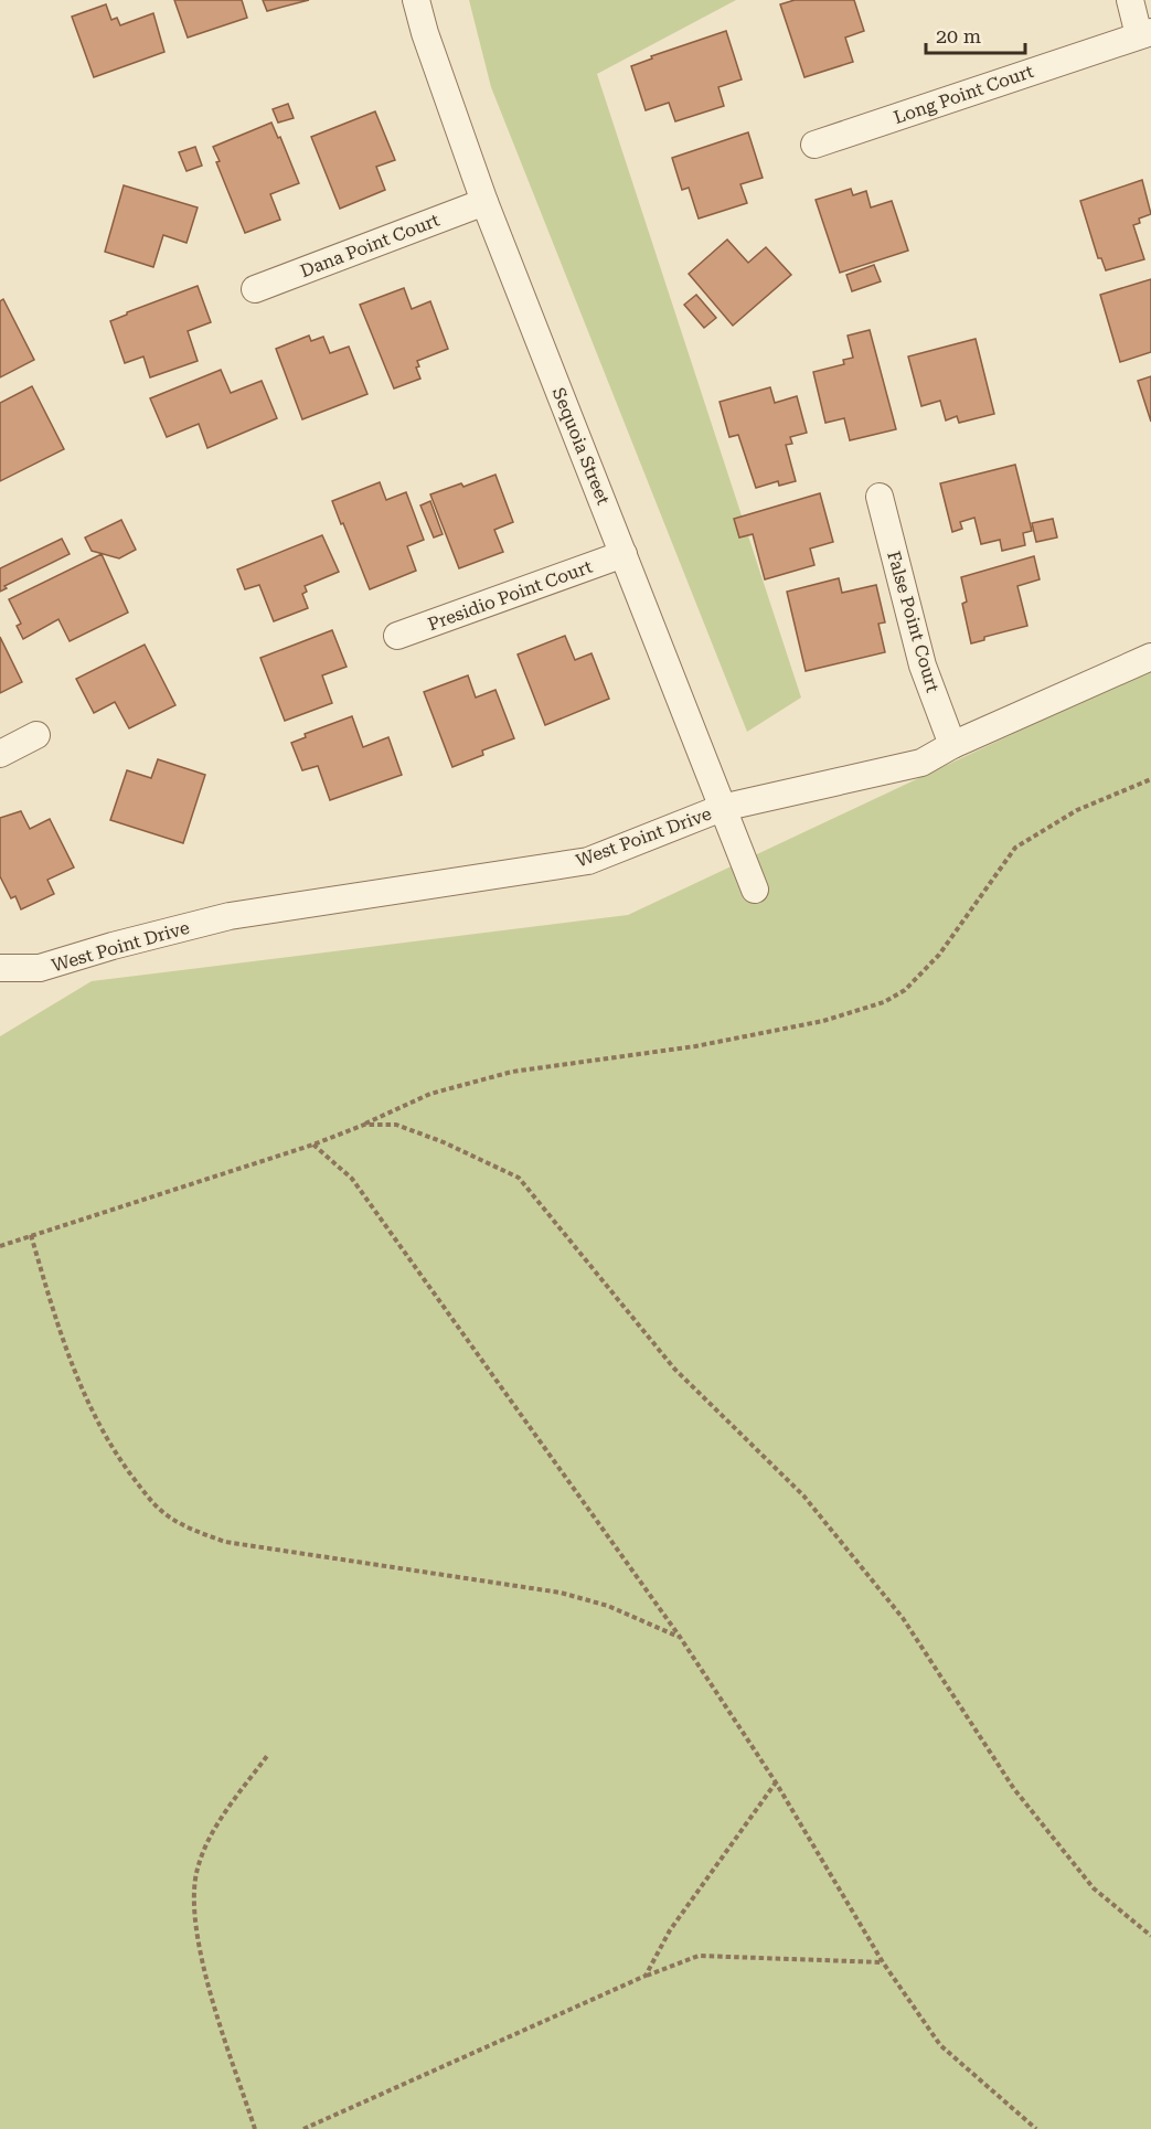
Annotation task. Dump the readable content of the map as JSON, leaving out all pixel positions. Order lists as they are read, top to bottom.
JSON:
{
  "streets": {
    "street": [
      "Long Point Court",
      "Dana Point Court",
      "Sequoia Street",
      "Presidio Point Court",
      "False Point Court",
      "West Point Drive"
    ]
  },
  "crossings": [
    ["Dana Point Court", "Sequoia Street"],
    ["Sequoia Street", "Presidio Point Court"],
    ["Sequoia Street", "West Point Drive"],
    ["False Point Court", "West Point Drive"]
  ],
  "scale_bar": "20 m"
}
